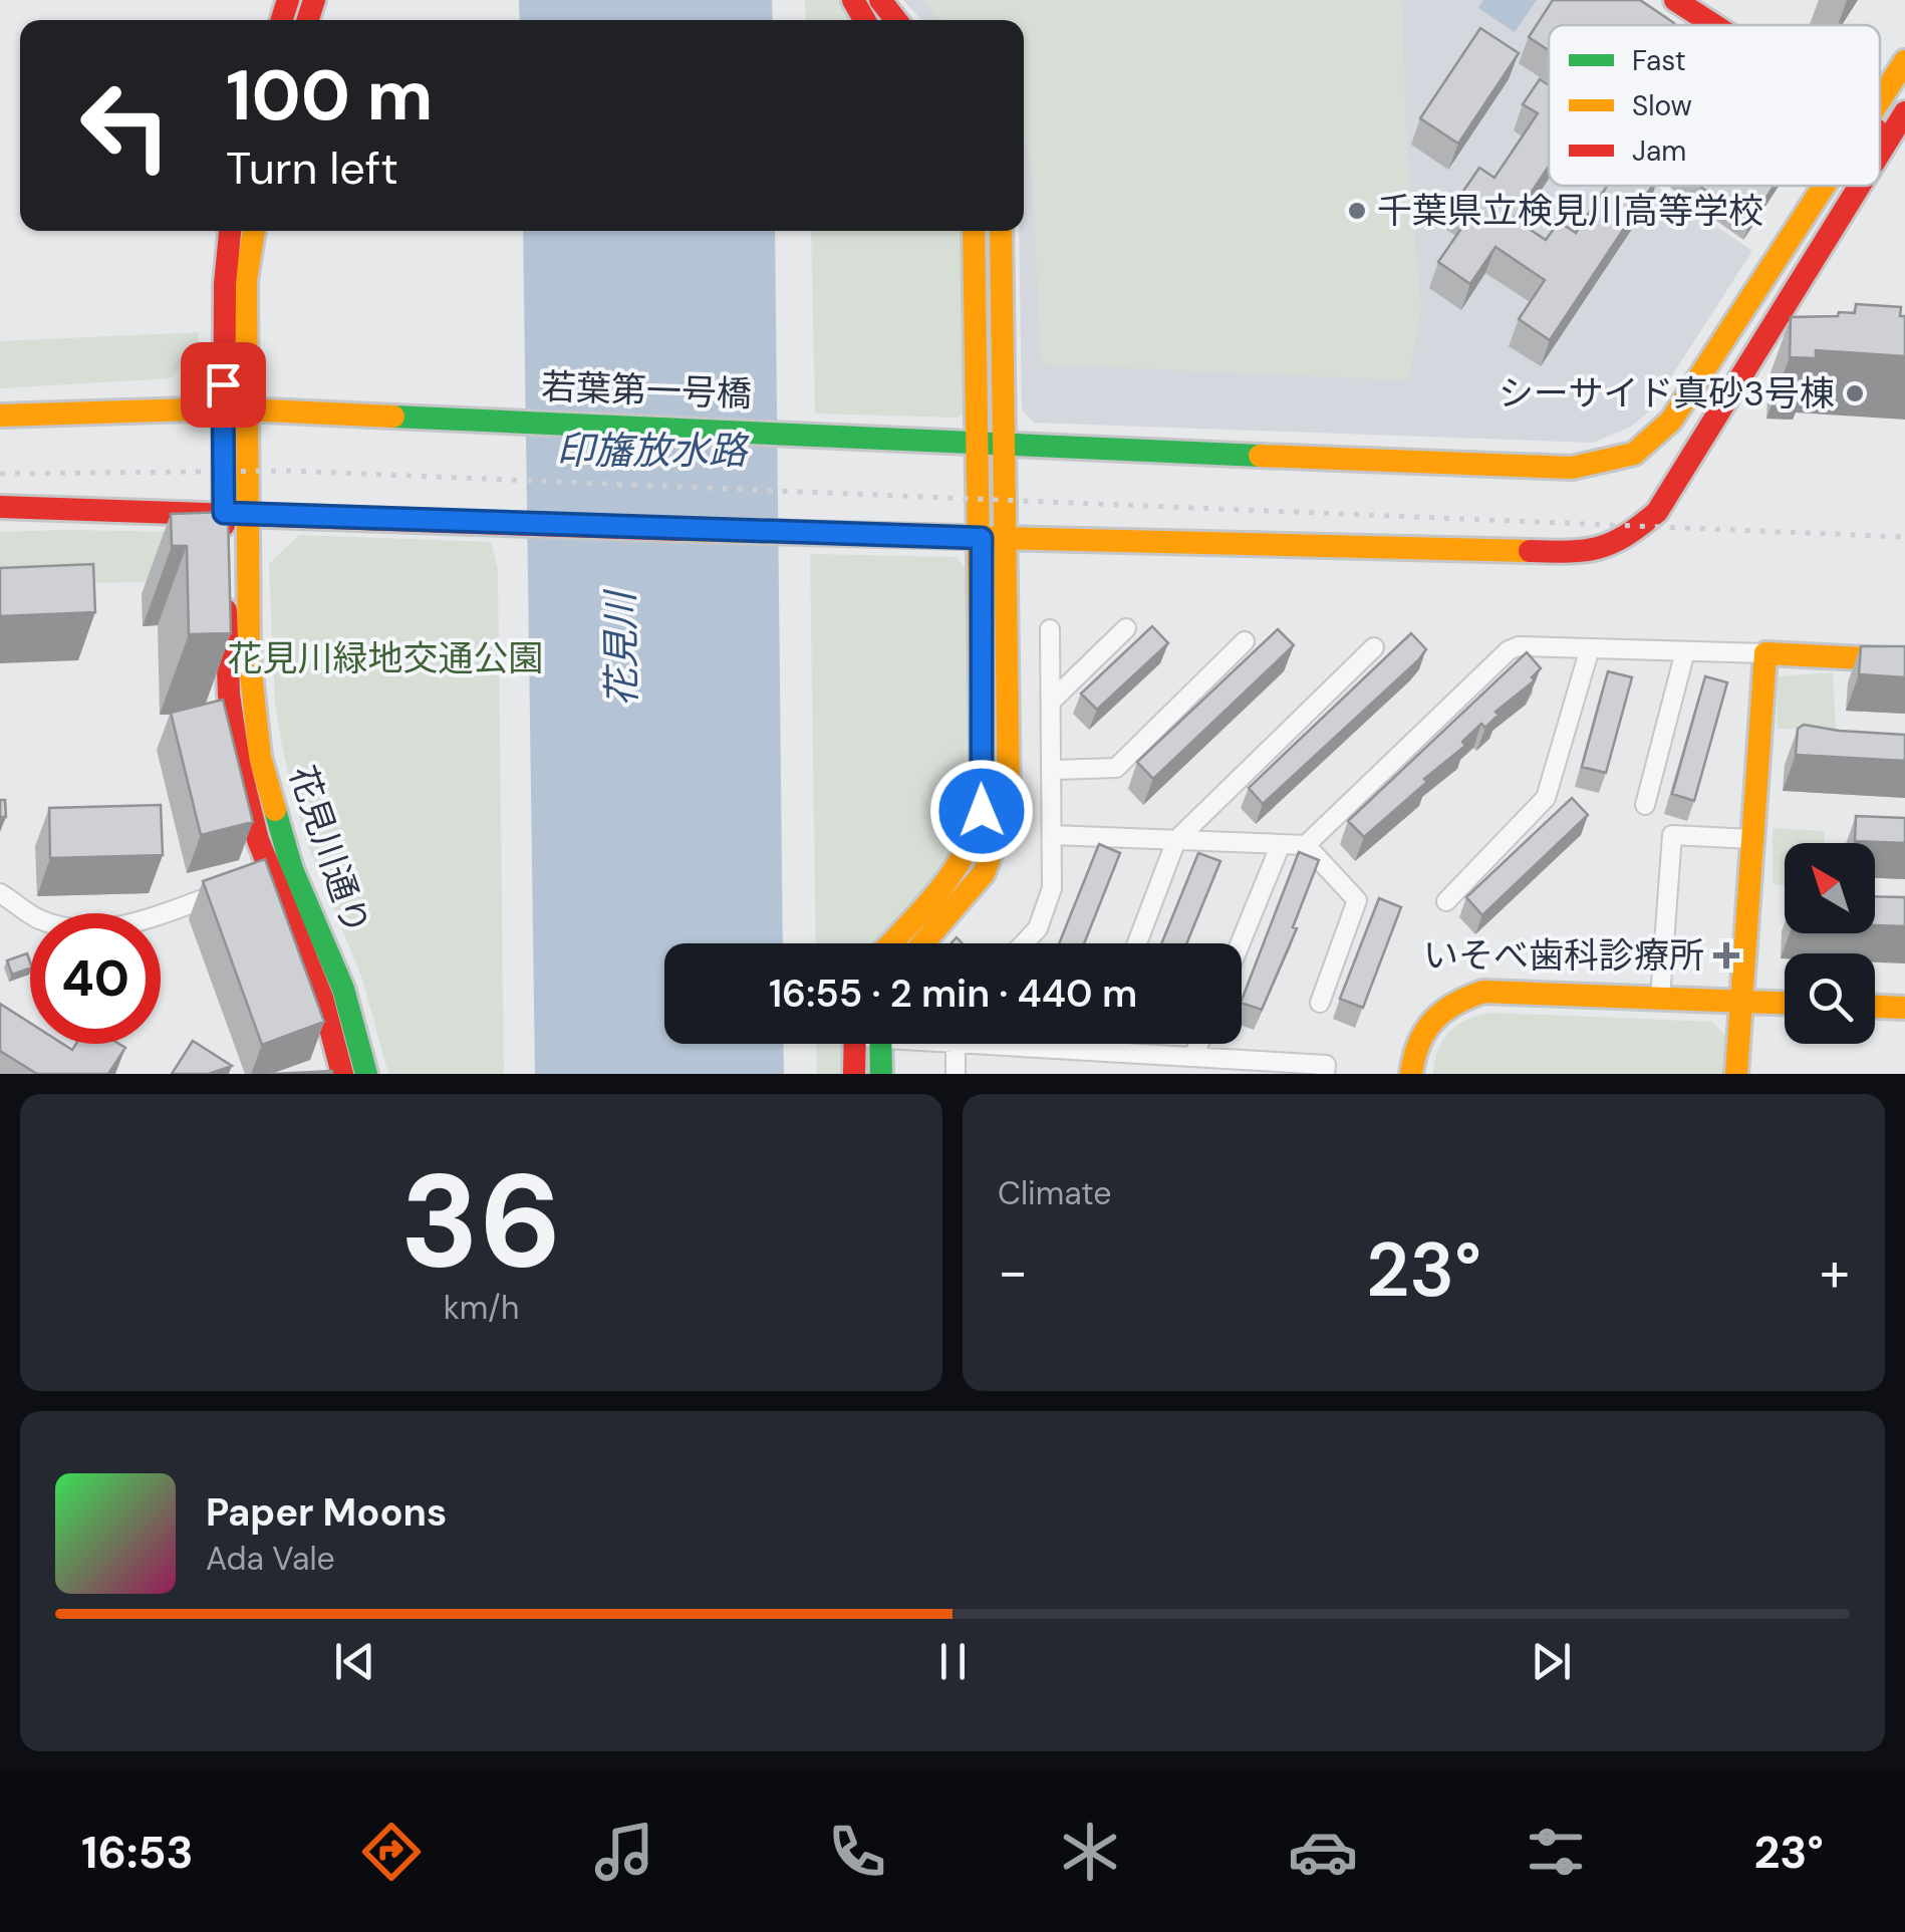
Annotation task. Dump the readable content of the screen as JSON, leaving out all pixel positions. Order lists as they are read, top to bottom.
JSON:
{
  "streets": {
    "street": ["若葉第一号橋", "花見川通り"]
  },
  "crossings": [
    ["若葉第一号橋", "花見川通り"]
  ],
  "water": ["印旛放水路", "花見川"],
  "parks": ["花見川緑地交通公園"],
  "places": {
    "other": ["千葉県立検見川高等学校", "シーサイド真砂3号棟"],
    "health": ["いそべ歯科診療所"]
  },
  "legend": ["Fast", "Slow", "Jam"],
  "north": "top left",
  "page": {
    "turn": ["100 m", "Turn left"],
    "limit": "40",
    "trip": "16:55 · 2 min · 440 m",
    "tile": [
      ["36", "km/h"],
      "Climate"
    ],
    "heat": ["−", "23°", "+"],
    "song": ["Paper Moons", "Ada Vale"],
    "tabs": ["16:53", "23°"]
  }
}
